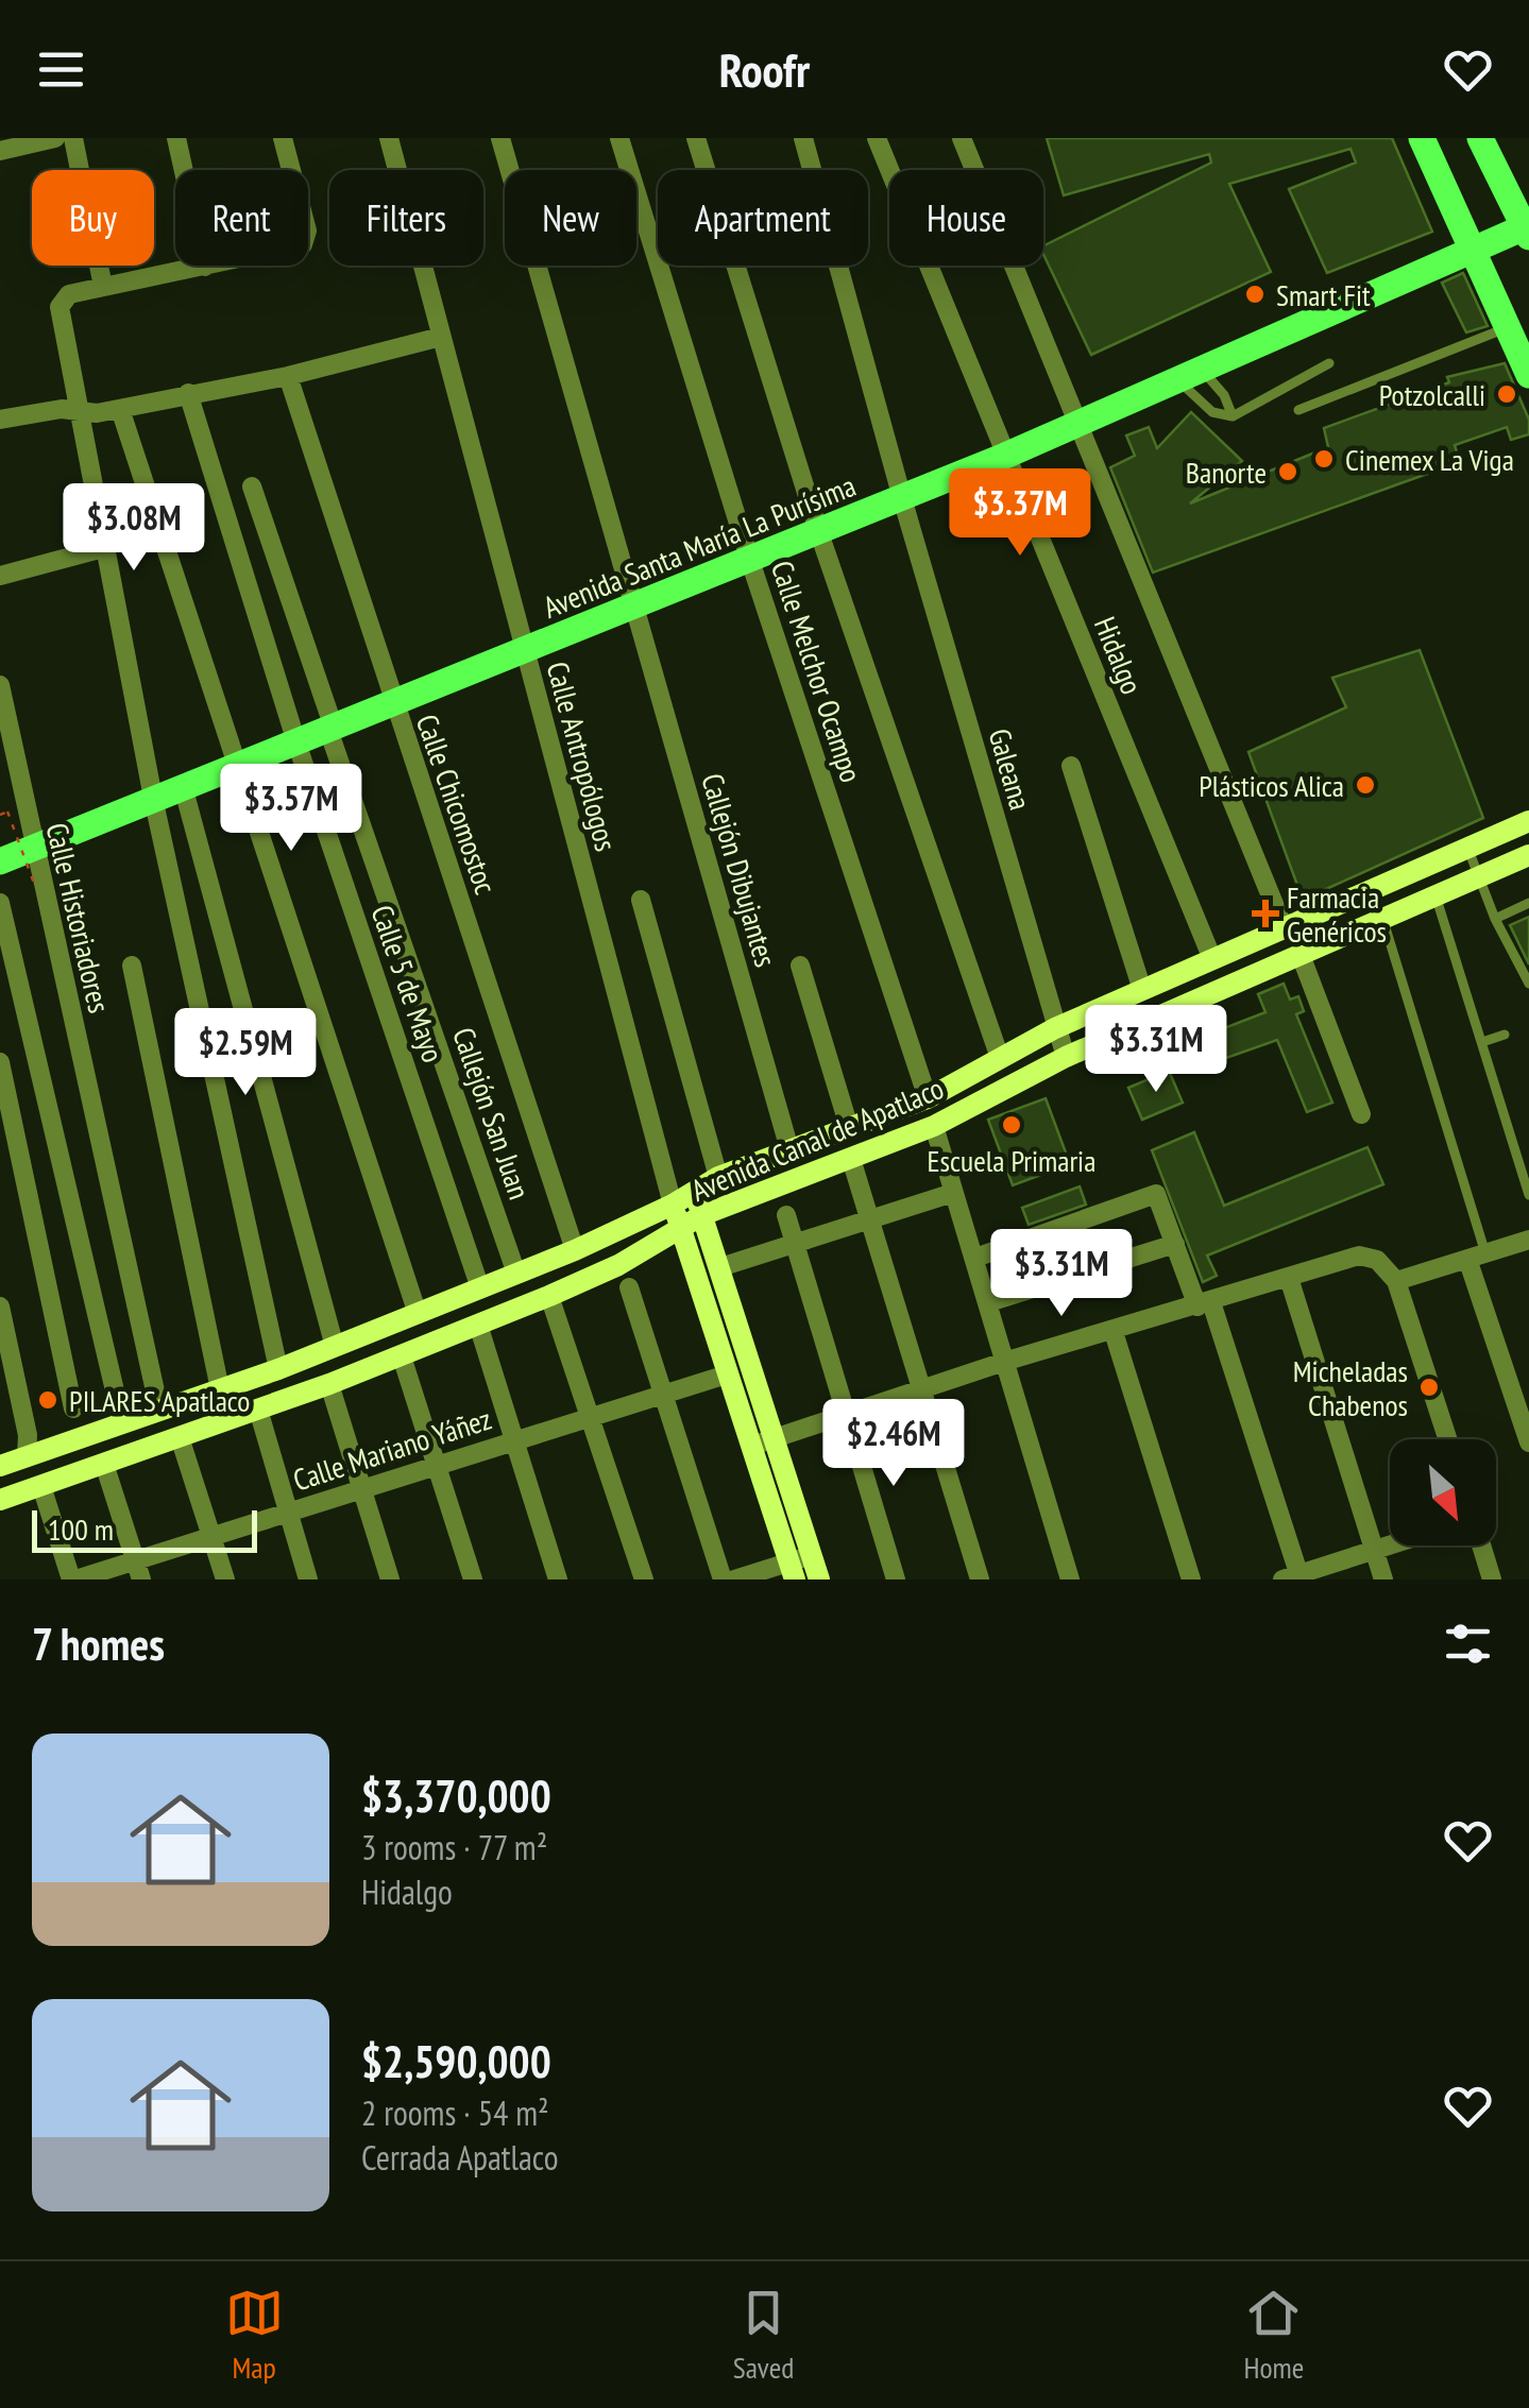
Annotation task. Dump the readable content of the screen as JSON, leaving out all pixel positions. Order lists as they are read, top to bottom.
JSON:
{
  "streets": {
    "main road": ["Avenida Santa María La Purísima"],
    "street": [
      "Hidalgo",
      "Calle Melchor Ocampo",
      "Calle Antropólogos",
      "Galeana",
      "Calle Chicomostoc",
      "Callejón Dibujantes",
      "Calle Historiadores",
      "Calle 5 de Mayo",
      "Callejón San Juan",
      "Avenida Canal de Apatlaco",
      "Calle Mariano Yáñez"
    ]
  },
  "crossings": [
    ["Avenida Santa María La Purísima", "Hidalgo"],
    ["Avenida Santa María La Purísima", "Calle Melchor Ocampo"],
    ["Avenida Santa María La Purísima", "Calle Antropólogos"],
    ["Avenida Santa María La Purísima", "Galeana"],
    ["Avenida Santa María La Purísima", "Calle Chicomostoc"],
    ["Avenida Santa María La Purísima", "Callejón Dibujantes"],
    ["Avenida Santa María La Purísima", "Calle Historiadores"],
    ["Avenida Santa María La Purísima", "Calle 5 de Mayo"],
    ["Avenida Santa María La Purísima", "Callejón San Juan"],
    ["Hidalgo", "Avenida Canal de Apatlaco"],
    ["Calle Melchor Ocampo", "Avenida Canal de Apatlaco"],
    ["Calle Antropólogos", "Avenida Canal de Apatlaco"],
    ["Galeana", "Avenida Canal de Apatlaco"],
    ["Calle Chicomostoc", "Avenida Canal de Apatlaco"],
    ["Callejón Dibujantes", "Avenida Canal de Apatlaco"],
    ["Calle Historiadores", "Avenida Canal de Apatlaco"],
    ["Calle 5 de Mayo", "Avenida Canal de Apatlaco"],
    ["Callejón San Juan", "Avenida Canal de Apatlaco"]
  ],
  "places": {
    "other": [
      "Smart Fit",
      "Potzolcalli",
      "Cinemex La Viga",
      "Banorte",
      "Plásticos Alica",
      "Escuela Primaria",
      "Micheladas Chabenos",
      "PILARES Apatlaco"
    ],
    "health": ["Farmacia Genéricos"]
  },
  "scale_bar": "100 m",
  "north": "bottom right",
  "page": {
    "header": "Roofr",
    "chip": [
      "Buy",
      "Rent",
      "Filters",
      "New",
      "Apartment",
      "House"
    ],
    "price": [
      "$3.37M",
      "$3.08M",
      "$3.57M",
      "$3.31M",
      "$2.59M",
      "$3.31M",
      "$2.46M"
    ],
    "scale": "100 m",
    "heading": "7 homes",
    "list": [
      {
        "name": "$3,370,000",
        "note": "3 rooms · 77 m² · Hidalgo"
      },
      {
        "name": "$2,590,000",
        "note": "2 rooms · 54 m² · Cerrada Apatlaco"
      }
    ],
    "tabs": ["Map", "Saved", "Home"]
  }
}
